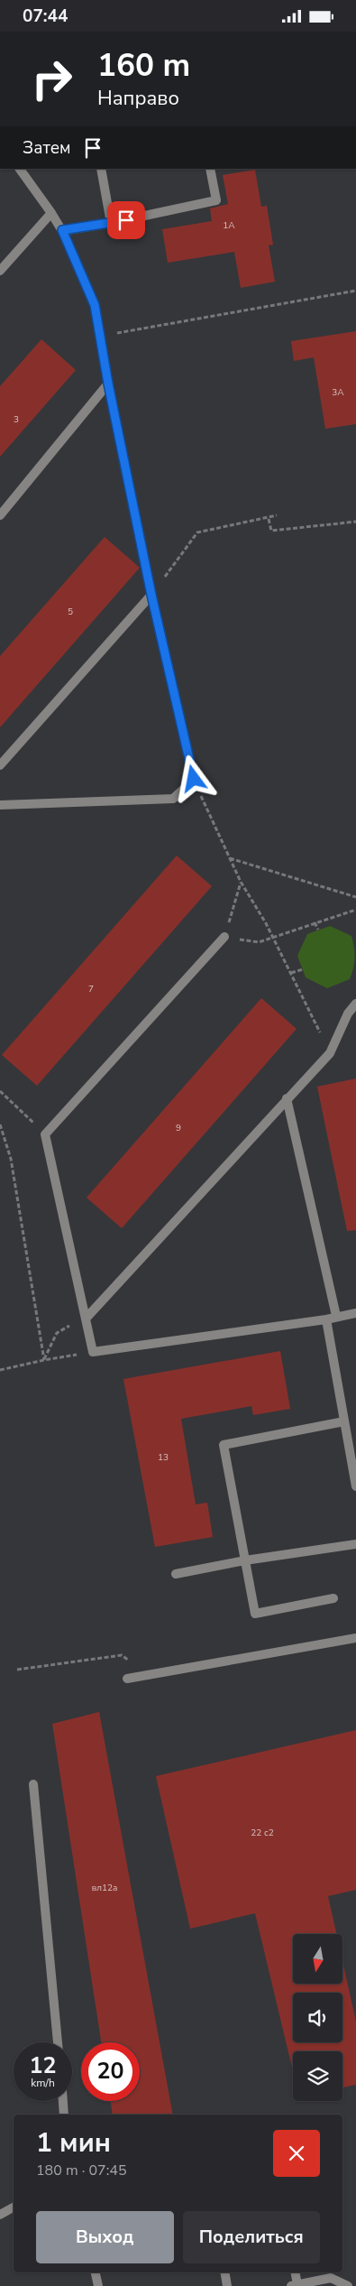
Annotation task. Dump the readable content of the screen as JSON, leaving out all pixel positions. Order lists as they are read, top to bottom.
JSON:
{
  "house_numbers": [
    "1А",
    "3А",
    "3",
    "5",
    "7",
    "9",
    "13",
    "22 с2",
    "вл12а"
  ],
  "north": "bottom",
  "page": {
    "status": "07:44",
    "turn": ["160 m", "Направо"],
    "then": "Затем",
    "speed": "12 km/h",
    "limit": "20",
    "heading": ["1 мин", "180 m · 07:45"],
    "buttons": ["Выход", "Поделиться"]
  }
}
